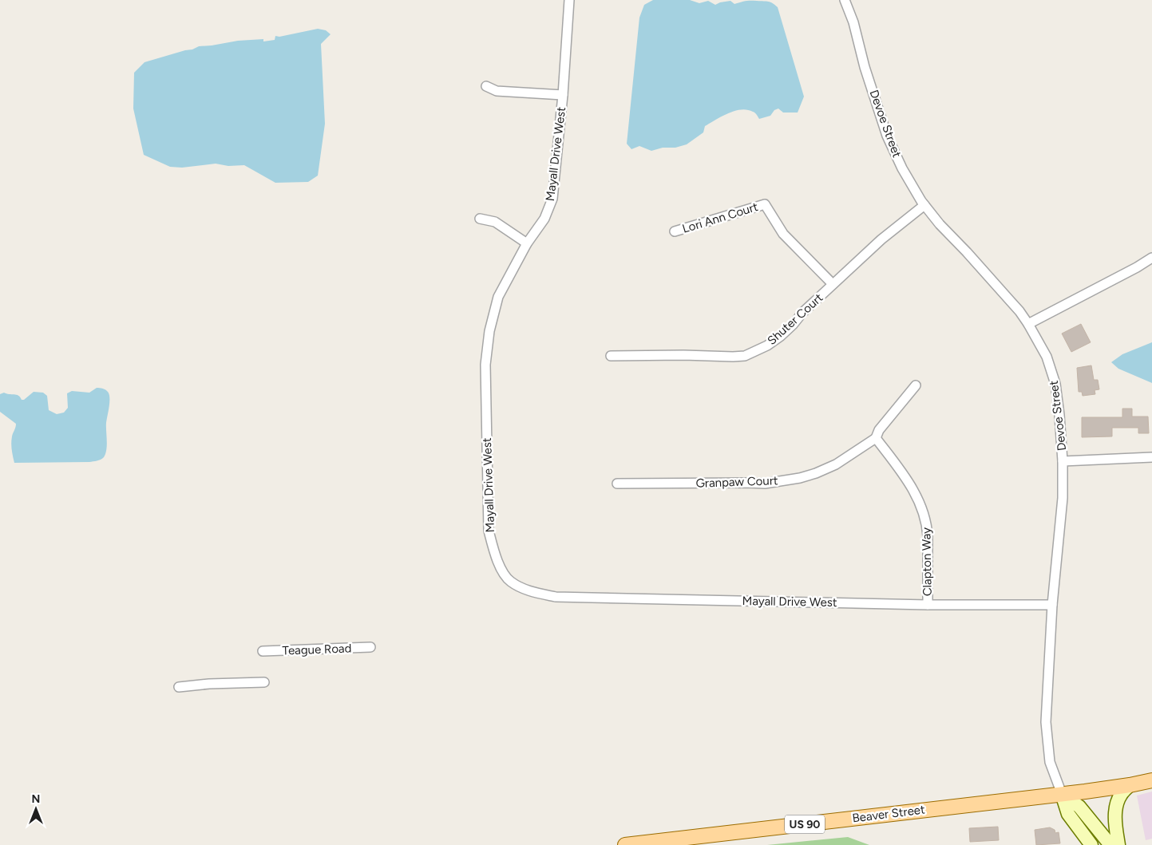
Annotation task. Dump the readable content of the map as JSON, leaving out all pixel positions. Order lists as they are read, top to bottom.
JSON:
{
  "streets": {
    "main road": ["Devoe Street", "Beaver Street", "US 90"],
    "street": [
      "Mayall Drive West",
      "Lori Ann Court",
      "Shuter Court",
      "Granpaw Court",
      "Clapton Way",
      "Teague Road"
    ]
  },
  "crossings": [
    ["Devoe Street", "Mayall Drive West"],
    ["Devoe Street", "Shuter Court"],
    ["Devoe Street", "Beaver Street"],
    ["Mayall Drive West", "Clapton Way"],
    ["Lori Ann Court", "Shuter Court"],
    ["Granpaw Court", "Clapton Way"]
  ],
  "north": "top"
}
